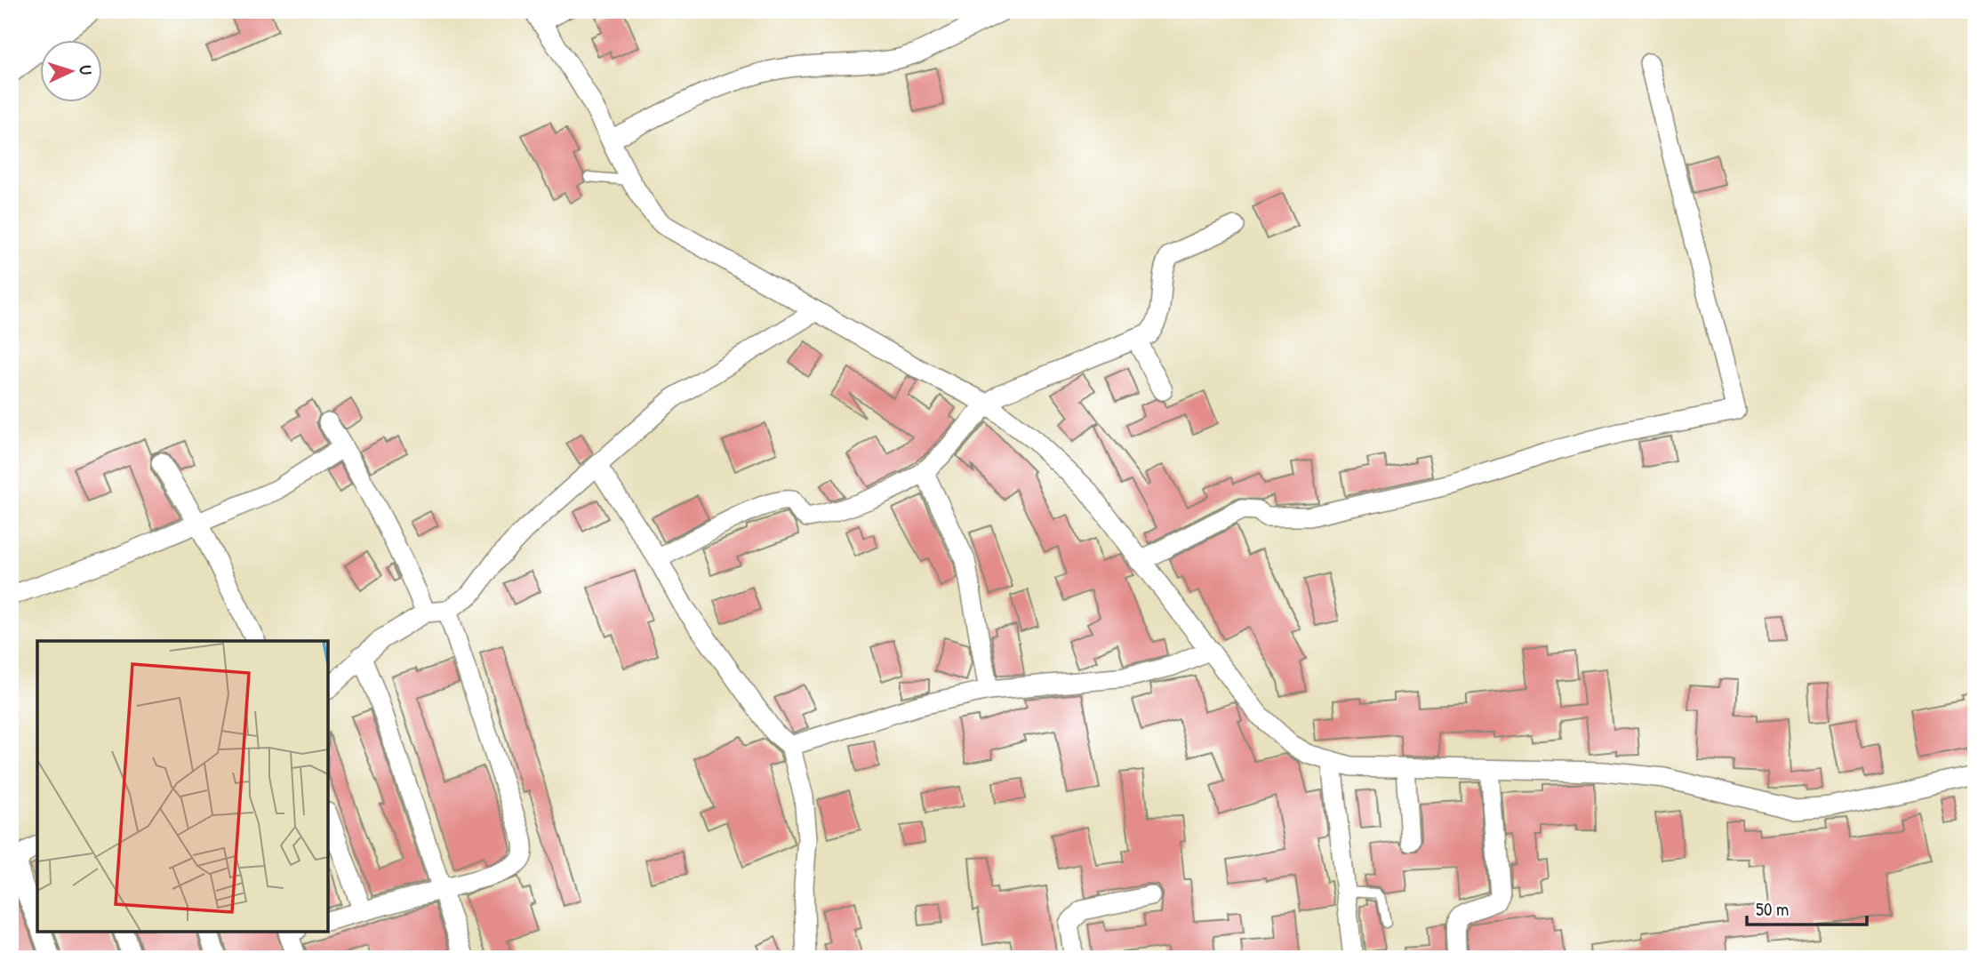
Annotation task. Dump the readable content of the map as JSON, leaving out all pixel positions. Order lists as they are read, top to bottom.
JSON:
{
  "scale_bar": "50 m",
  "north": "right"
}
